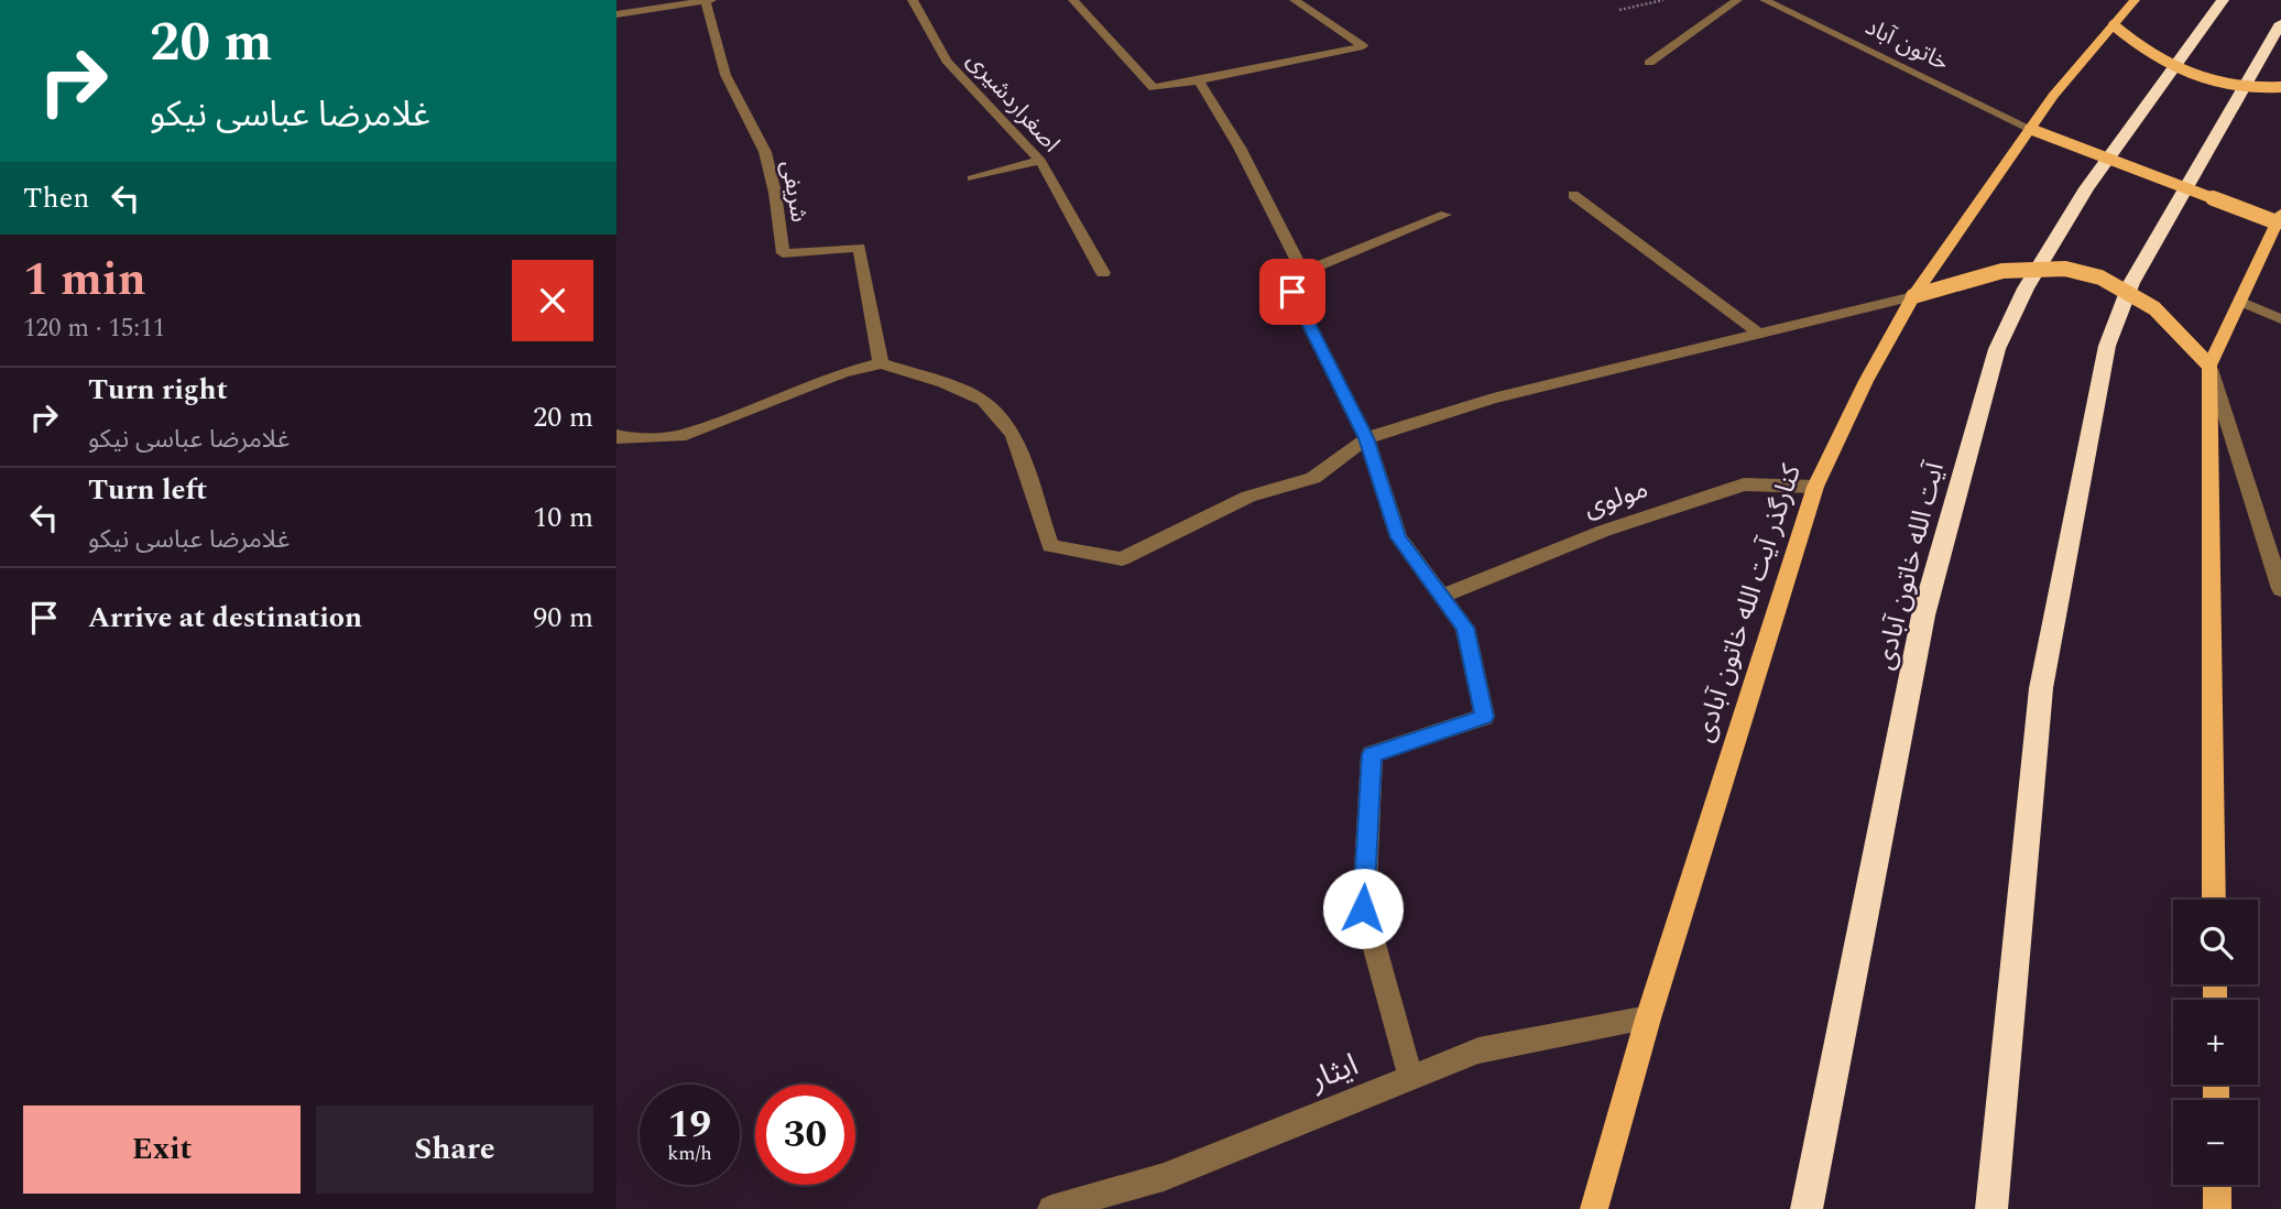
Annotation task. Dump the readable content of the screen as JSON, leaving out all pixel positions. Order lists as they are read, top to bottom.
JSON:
{
  "streets": {
    "highway": ["آیت الله خاتون آبادی"],
    "main road": ["کنارگذر آیت الله خاتون آبادی"],
    "street": [
      "خاتون آباد",
      "اصغراردشیری",
      "شریفی",
      "مولوی",
      "ایثار"
    ]
  },
  "crossings": [
    ["خاتون آباد", "کنارگذر آیت الله خاتون آبادی"],
    ["مولوی", "کنارگذر آیت الله خاتون آبادی"],
    ["کنارگذر آیت الله خاتون آبادی", "ایثار"]
  ],
  "page": {
    "turn": ["20 m", "غلامرضا عباسی نیکو"],
    "then": "Then",
    "heading": ["1 min", "120 m · 15:11"],
    "list": [
      {
        "name": "Turn right",
        "note": "غلامرضا عباسی نیکو",
        "value": "20 m"
      },
      {
        "name": "Turn left",
        "note": "غلامرضا عباسی نیکو",
        "value": "10 m"
      },
      {
        "name": "Arrive at destination",
        "value": "90 m"
      }
    ],
    "map_buttons": ["+", "−"],
    "speed": "19 km/h",
    "limit": "30",
    "buttons": ["Exit", "Share"]
  }
}
